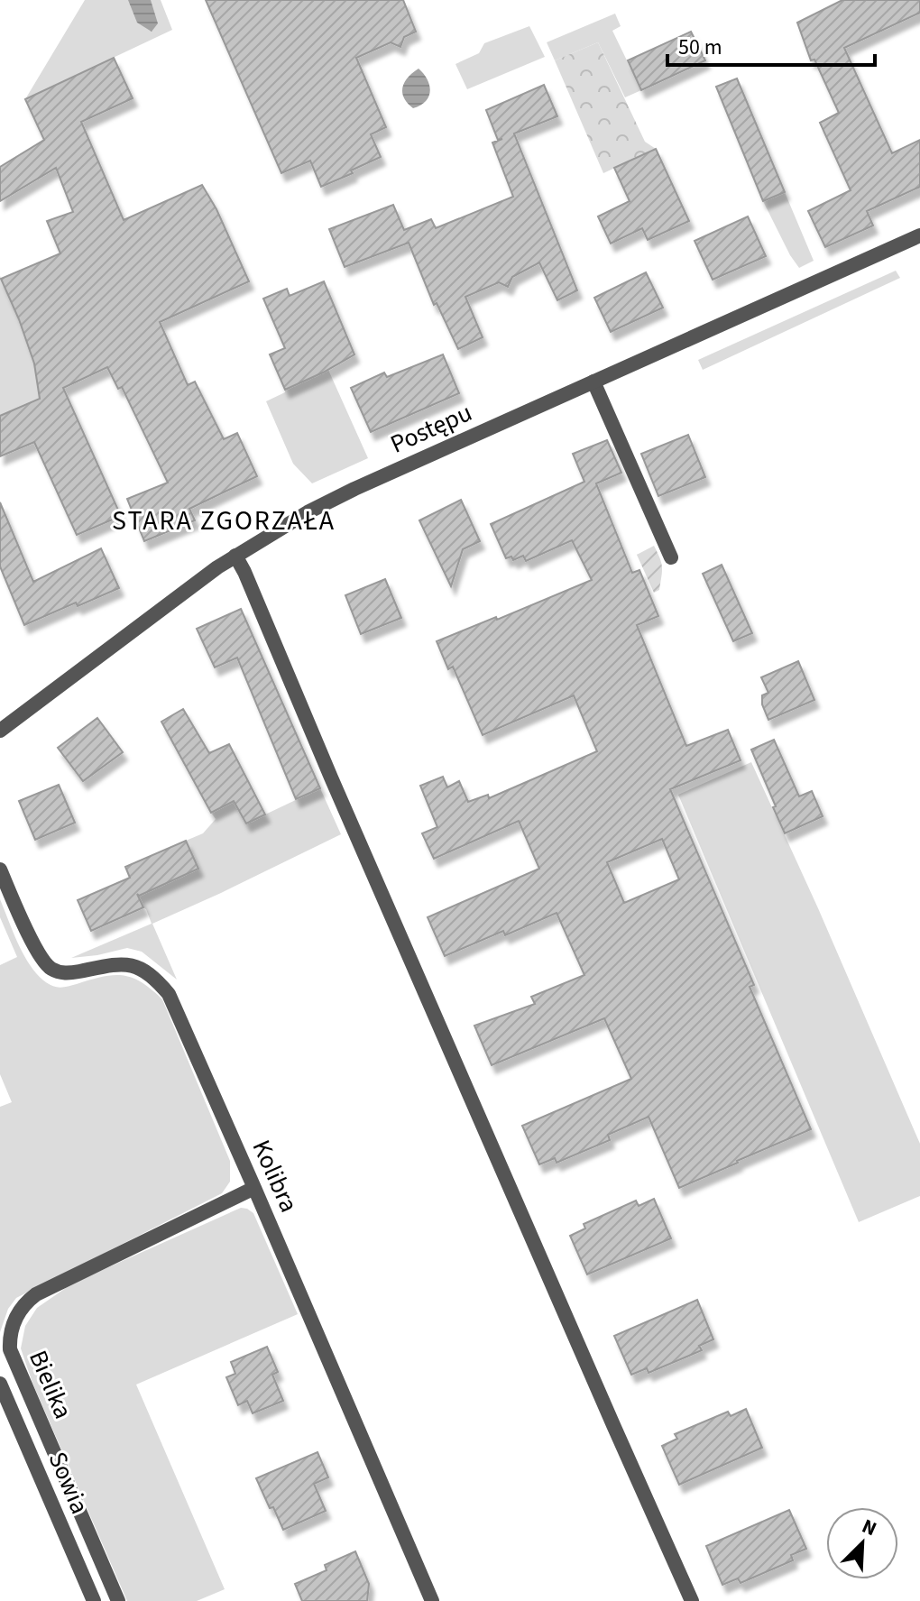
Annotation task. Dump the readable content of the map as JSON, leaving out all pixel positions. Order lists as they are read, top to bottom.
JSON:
{
  "streets": {
    "street": [
      "Postępu",
      "Kolibra",
      "Bielika",
      "Sowia"
    ]
  },
  "crossings": [
    ["Kolibra", "Bielika"]
  ],
  "districts": ["STARA ZGORZAŁA"],
  "scale_bar": "50 m",
  "north": "top right"
}
